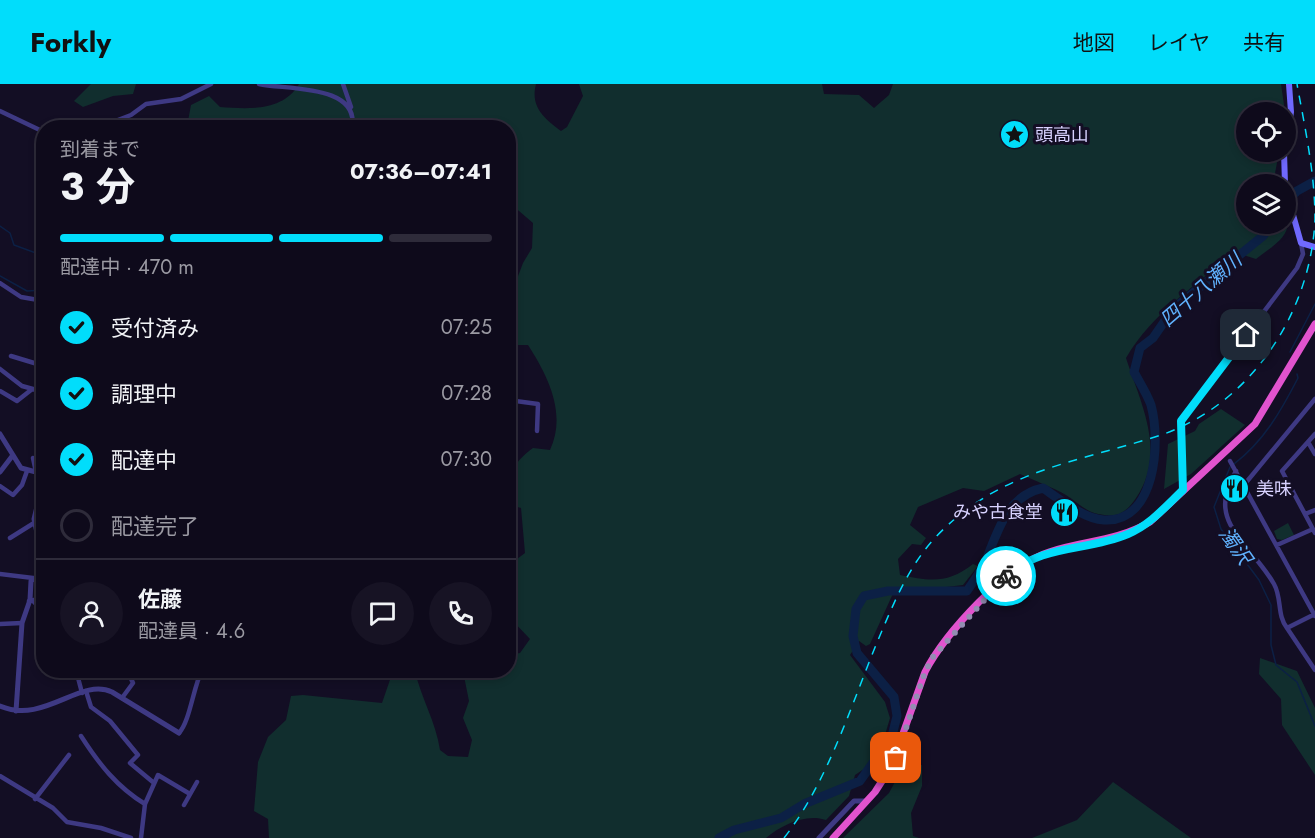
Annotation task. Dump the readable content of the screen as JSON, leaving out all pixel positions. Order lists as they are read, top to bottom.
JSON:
{
  "water": ["四十八瀬川", "濁沢"],
  "places": {
    "place": ["頭高山"],
    "restaurant": ["美味", "みや古食堂"]
  },
  "page": {
    "header": "Forkly",
    "nav": ["地図", "レイヤ", "共有"],
    "heading": ["3 分", "到着まで", "07:36–07:41"],
    "panel": ["佐藤", "配達員 · 4.6"],
    "bar": "配達中 · 470 m",
    "list": [
      ["受付済み", "07:25"],
      ["調理中", "07:28"],
      ["配達中", "07:30"],
      "配達完了"
    ]
  }
}
